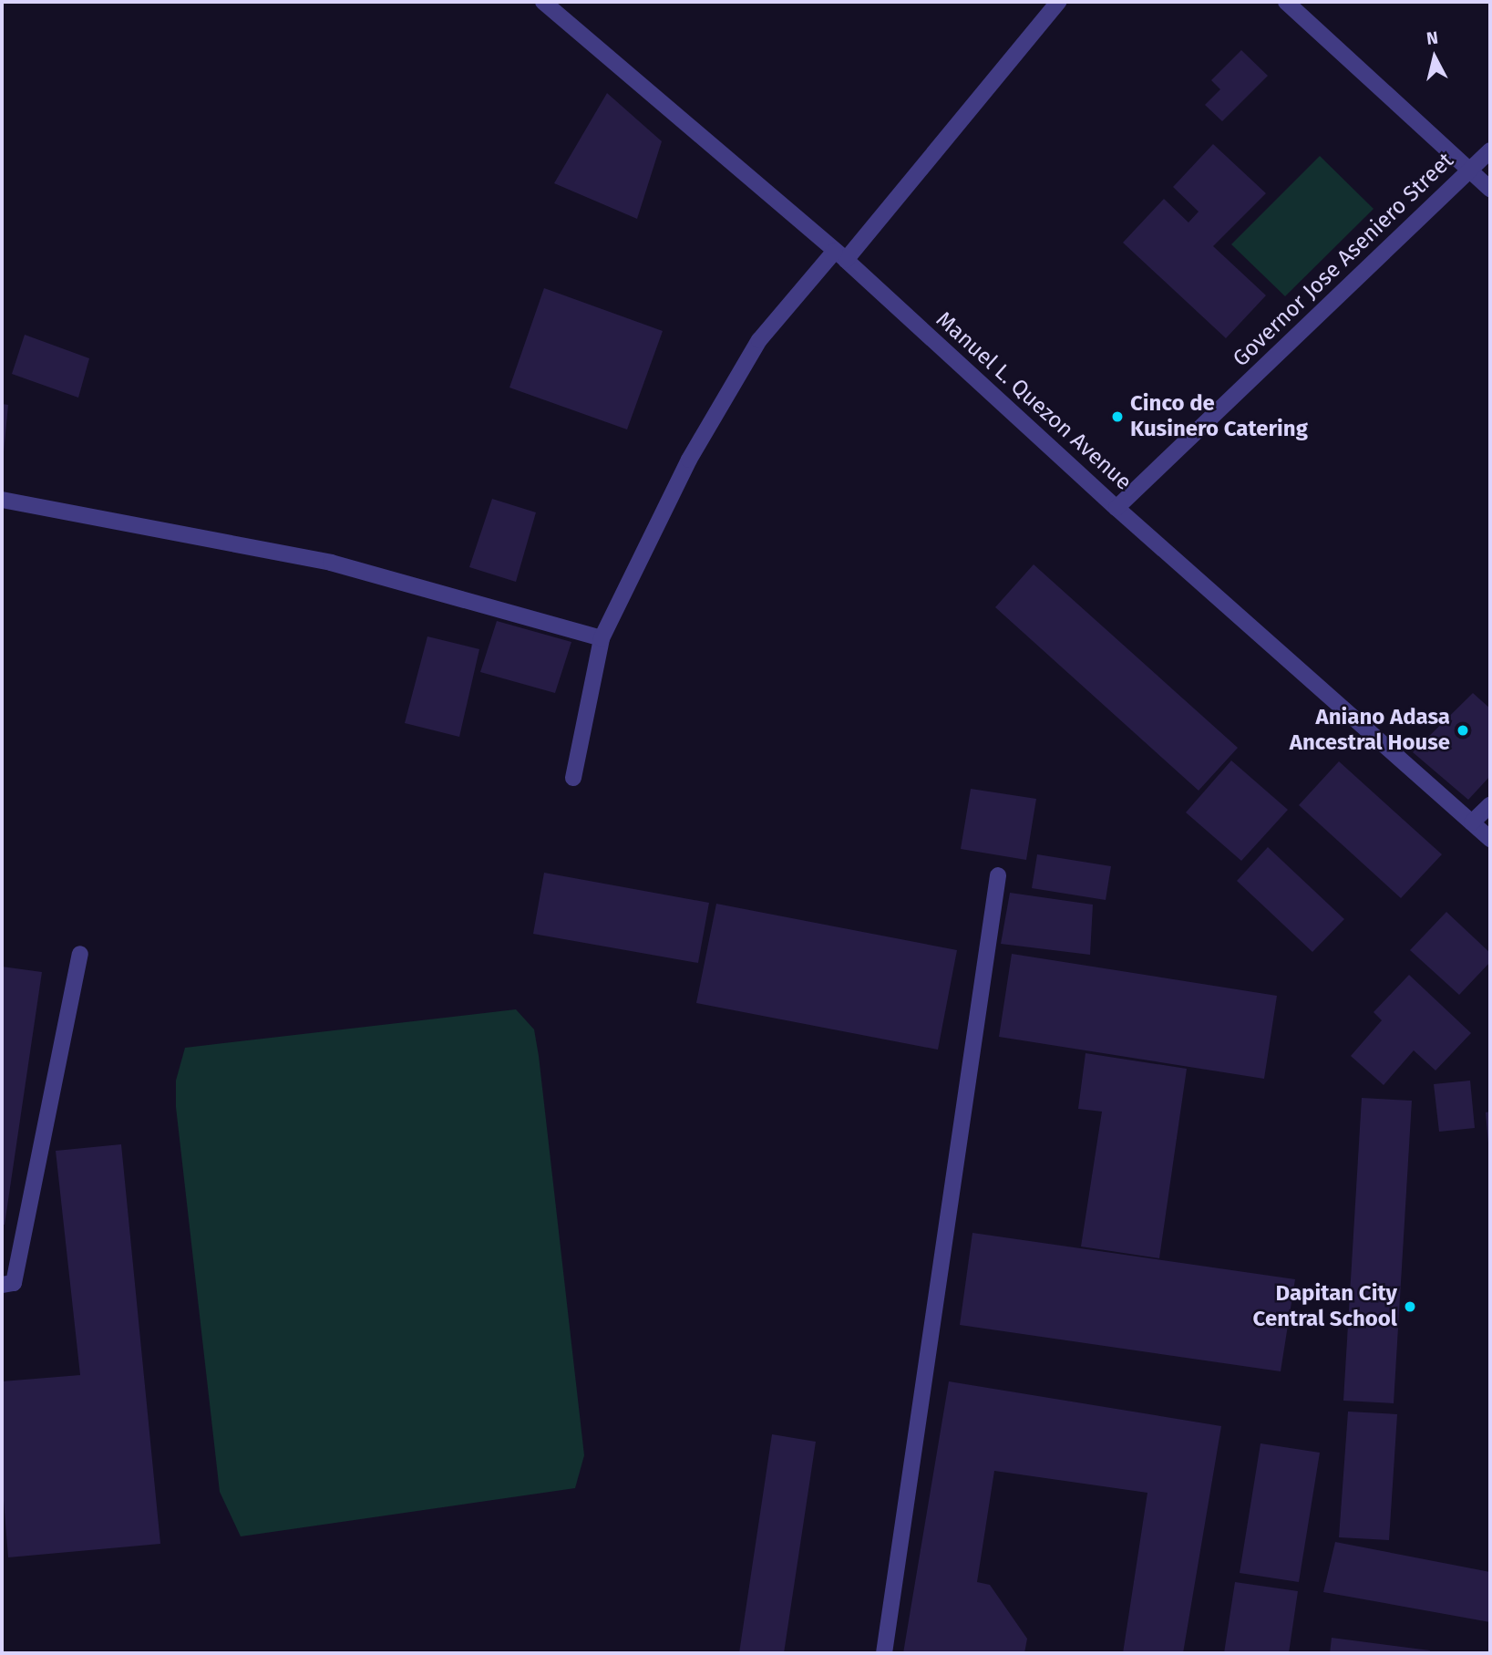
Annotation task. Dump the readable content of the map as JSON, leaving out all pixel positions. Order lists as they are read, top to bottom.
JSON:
{
  "streets": {
    "street": ["Governor Jose Aseniero Street", "Manuel L. Quezon Avenue"]
  },
  "crossings": [
    ["Governor Jose Aseniero Street", "Manuel L. Quezon Avenue"]
  ],
  "places": ["Cinco de Kusinero Catering", "Aniano Adasa Ancestral House", "Dapitan City Central School"],
  "north": "top"
}
